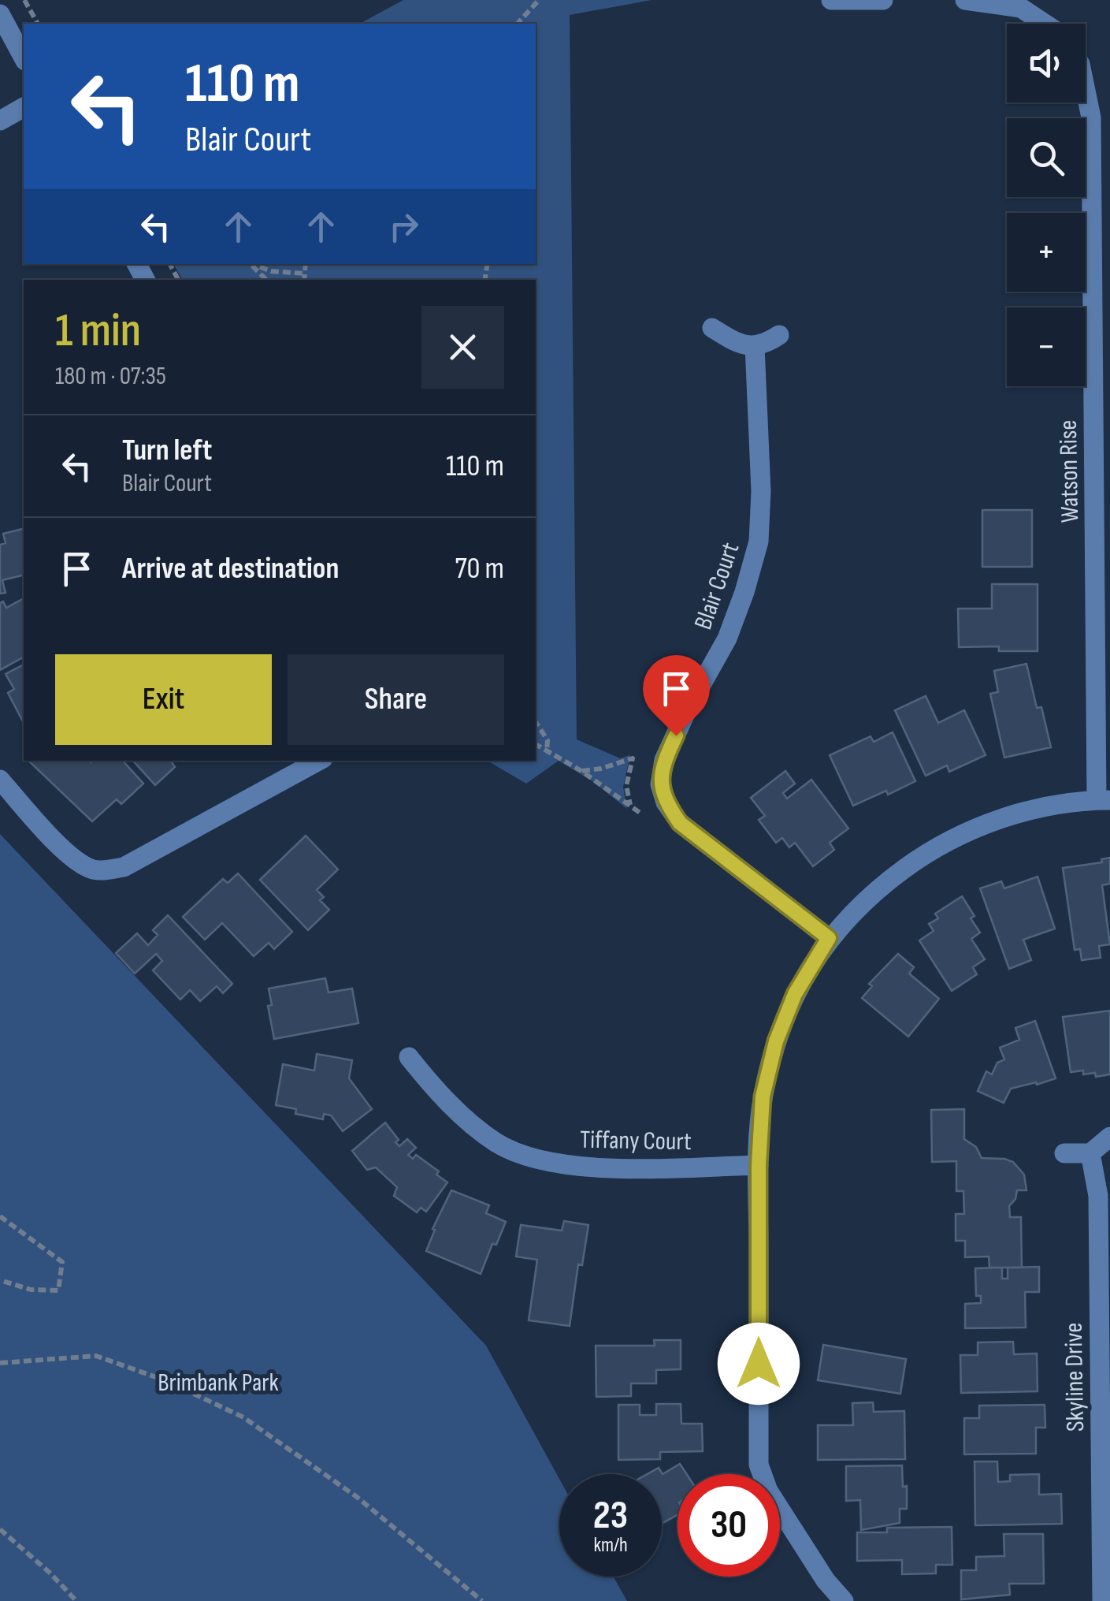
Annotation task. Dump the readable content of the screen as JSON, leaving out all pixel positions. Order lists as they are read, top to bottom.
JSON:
{
  "streets": {
    "street": [
      "Watson Rise",
      "Blair Court",
      "Tiffany Court",
      "Skyline Drive"
    ]
  },
  "parks": ["Brimbank Park"],
  "page": {
    "map_buttons": ["+", "−"],
    "turn": ["110 m", "Blair Court"],
    "heading": ["1 min", "180 m · 07:35"],
    "list": [
      {
        "name": "Turn left",
        "note": "Blair Court",
        "value": "110 m"
      },
      {
        "name": "Arrive at destination",
        "value": "70 m"
      }
    ],
    "buttons": ["Exit", "Share"],
    "speed": "23 km/h",
    "limit": "30"
  }
}
